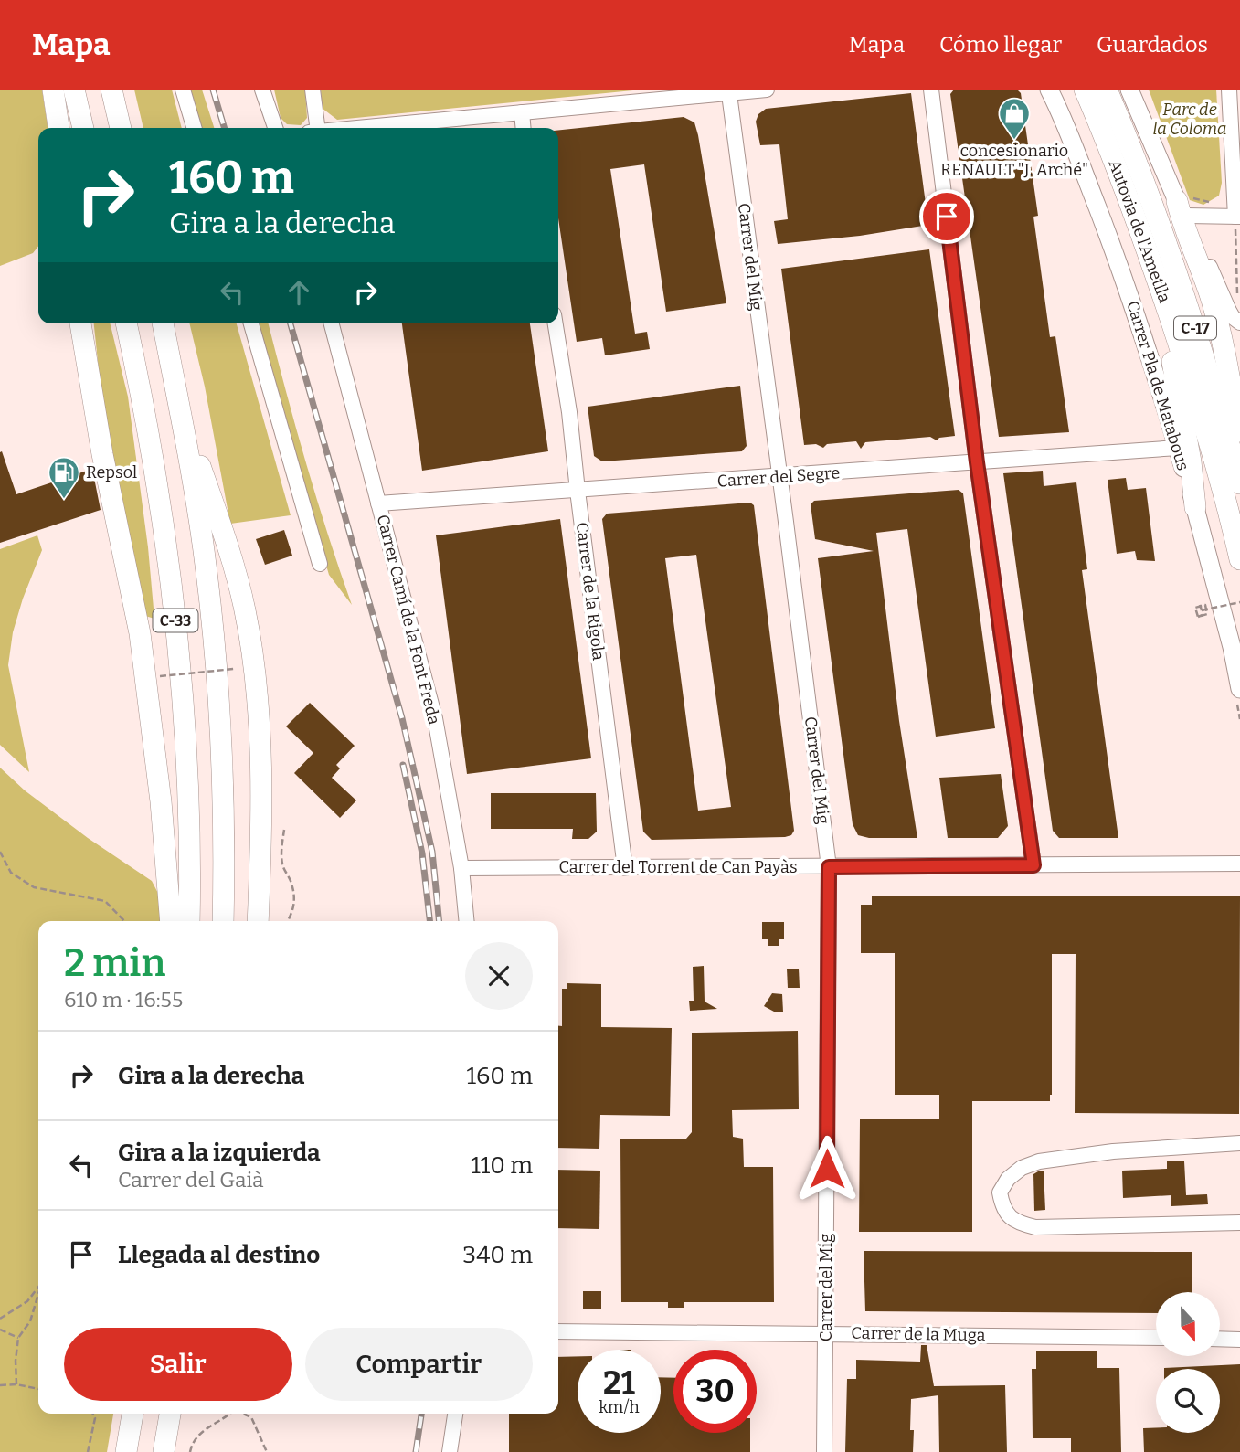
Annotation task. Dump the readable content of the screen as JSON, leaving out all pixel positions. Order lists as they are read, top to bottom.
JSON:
{
  "streets": {
    "highway": ["Autovia de l'Ametlla", "C-17", "C-33"],
    "main road": ["Carrer Pla de Matabous"],
    "street": [
      "Carrer del Mig",
      "Carrer del Segre",
      "Carrer de la Rigola",
      "Carrer Camí de la Font Freda",
      "Carrer del Torrent de Can Payàs",
      "Carrer de la Muga"
    ]
  },
  "crossings": [
    ["Carrer del Mig", "Carrer del Segre"],
    ["Carrer del Mig", "Carrer del Torrent de Can Payàs"],
    ["Carrer del Mig", "Carrer de la Muga"],
    ["Carrer Pla de Matabous", "Carrer del Segre"],
    ["Carrer del Segre", "Carrer de la Rigola"],
    ["Carrer del Segre", "Carrer Camí de la Font Freda"],
    ["Carrer de la Rigola", "Carrer del Torrent de Can Payàs"],
    ["Carrer Camí de la Font Freda", "Carrer del Torrent de Can Payàs"]
  ],
  "parks": ["Parc de la Coloma"],
  "places": {
    "shop": ["concesionario RENAULT \"J. Arché\""],
    "fuel station": ["Repsol"]
  },
  "north": "bottom",
  "page": {
    "header": "Mapa",
    "nav": ["Mapa", "Cómo llegar", "Guardados"],
    "turn": ["160 m", "Gira a la derecha"],
    "heading": ["2 min", "610 m · 16:55"],
    "list": [
      {
        "name": "Gira a la derecha",
        "value": "160 m"
      },
      {
        "name": "Gira a la izquierda",
        "note": "Carrer del Gaià",
        "value": "110 m"
      },
      {
        "name": "Llegada al destino",
        "value": "340 m"
      }
    ],
    "buttons": ["Salir", "Compartir"],
    "speed": "21 km/h",
    "limit": "30"
  }
}
